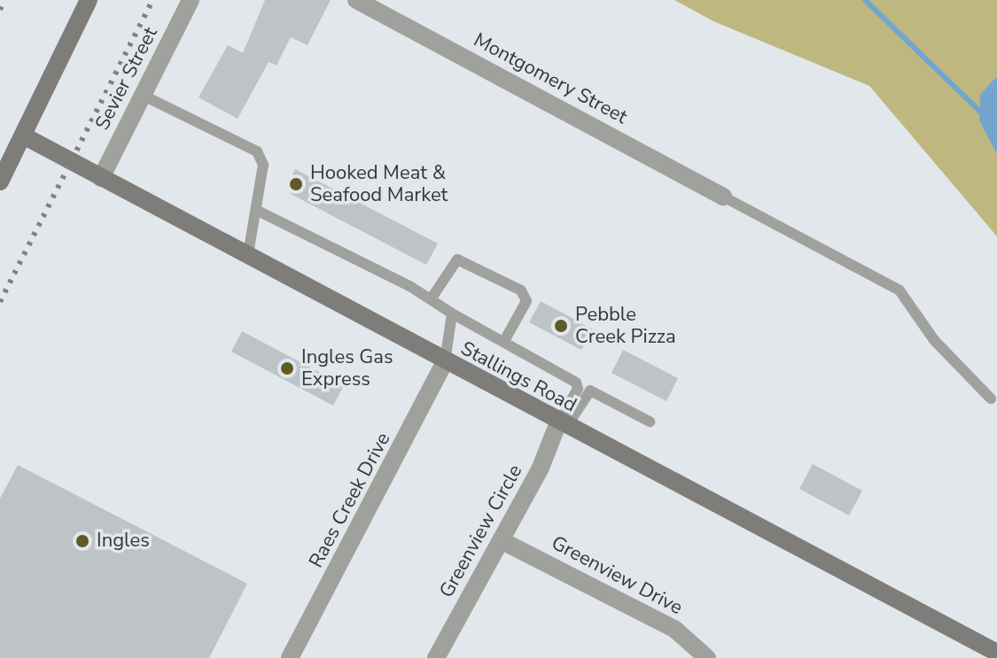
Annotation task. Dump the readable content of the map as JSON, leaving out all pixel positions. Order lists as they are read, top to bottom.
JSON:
{
  "streets": {
    "street": [
      "Sevier Street",
      "Montgomery Street",
      "Stallings Road",
      "Raes Creek Drive",
      "Greenview Circle",
      "Greenview Drive"
    ]
  },
  "crossings": [
    ["Sevier Street", "Stallings Road"],
    ["Stallings Road", "Raes Creek Drive"],
    ["Stallings Road", "Greenview Circle"],
    ["Greenview Circle", "Greenview Drive"]
  ],
  "places": [
    "Hooked Meat & Seafood Market",
    "Pebble Creek Pizza",
    "Ingles Gas Express",
    "Ingles"
  ]
}
